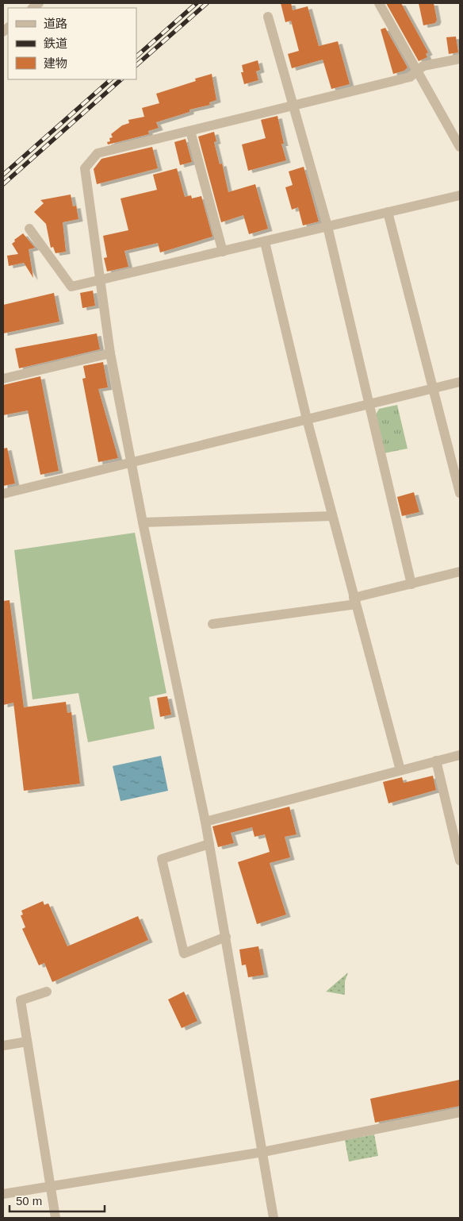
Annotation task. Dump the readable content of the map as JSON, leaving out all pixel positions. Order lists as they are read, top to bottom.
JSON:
{
  "legend": ["道路", "鉄道", "建物"],
  "scale_bar": "50 m"
}
